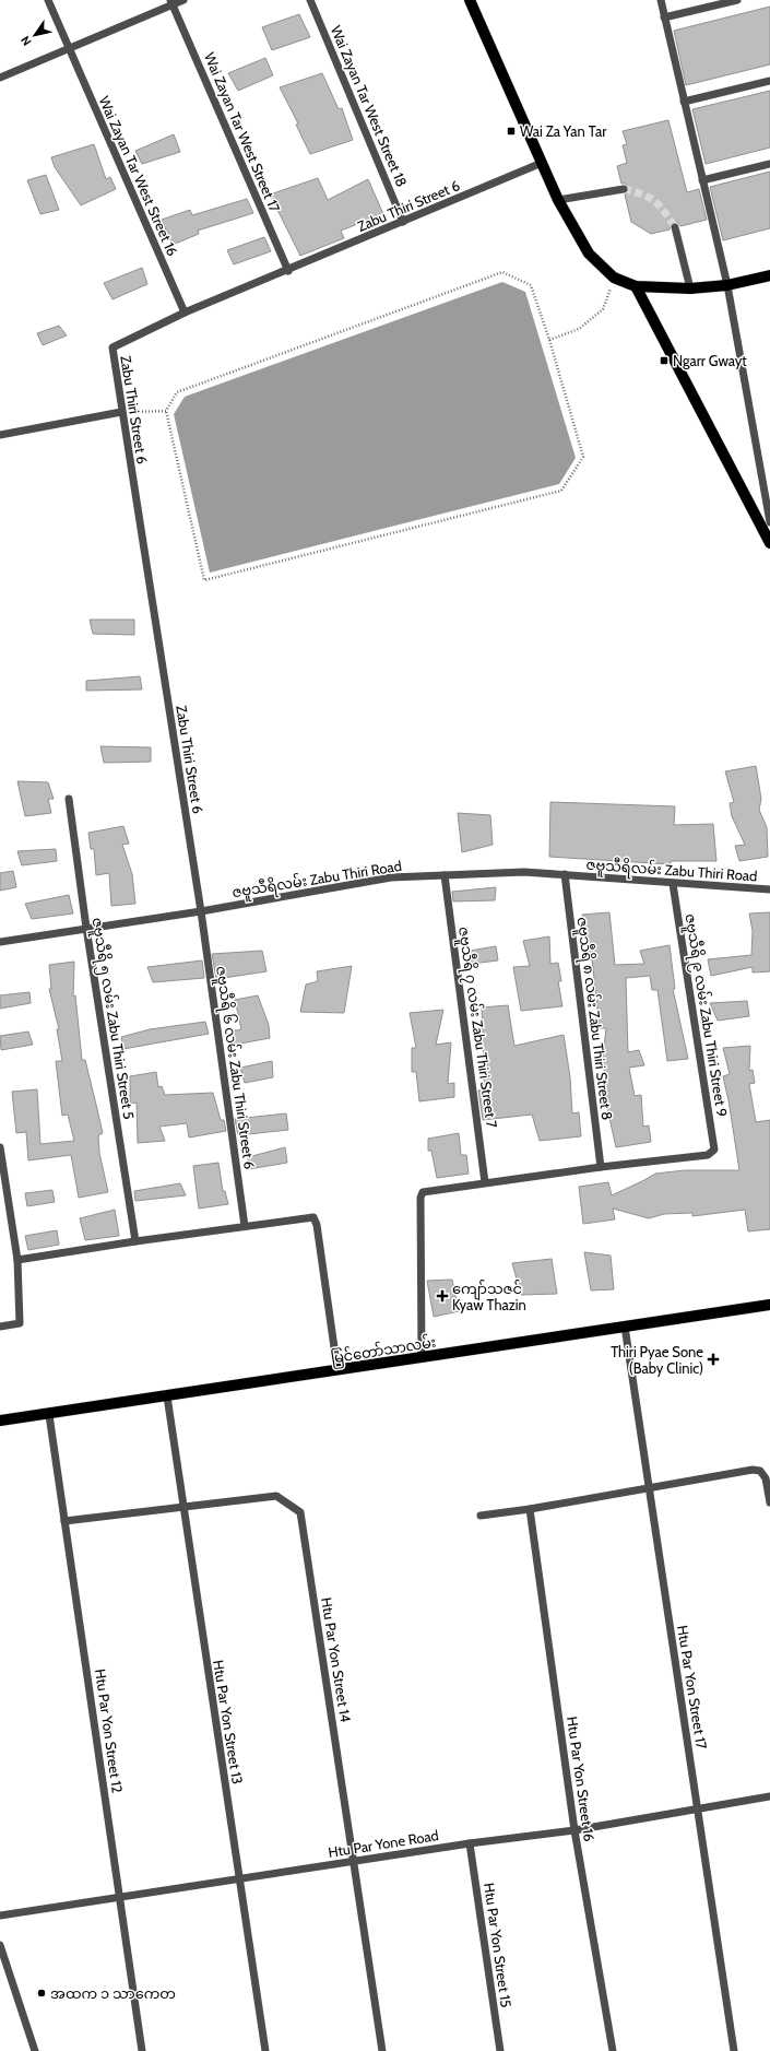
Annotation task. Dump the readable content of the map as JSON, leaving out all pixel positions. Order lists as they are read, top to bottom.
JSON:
{
  "streets": {
    "main road": ["မြင်တော်သာလမ်း"],
    "street": [
      "Wai Zayan Tar West Street 18",
      "Wai Zayan Tar West Street 17",
      "Wai Zayan Tar West Street 16",
      "Zabu Thiri Street 6",
      "ဇဗူသီရိလမ်း Zabu Thiri Road",
      "ဇဗူသီရိ ၉ လမ်း Zabu Thiri Street 9",
      "ဇဗူသီရိ ၅ လမ်း Zabu Thiri Street 5",
      "ဇဗူသီရိ ၈ လမ်း Zabu Thiri Street 8",
      "ဇဗူသီရိ ၇ လမ်း Zabu Thiri Street 7",
      "ဇဗူသီရိ ၆ လမ်း Zabu Thiri Street 6",
      "Htu Par Yon Street 14",
      "Htu Par Yon Street 17",
      "Htu Par Yon Street 13",
      "Htu Par Yon Street 12",
      "Htu Par Yon Street 16",
      "Htu Par Yone Road",
      "Htu Par Yon Street 15"
    ]
  },
  "crossings": [
    ["Wai Zayan Tar West Street 18", "Zabu Thiri Street 6"],
    ["Wai Zayan Tar West Street 17", "Zabu Thiri Street 6"],
    ["Wai Zayan Tar West Street 16", "Zabu Thiri Street 6"],
    ["Zabu Thiri Street 6", "ဇဗူသီရိလမ်း Zabu Thiri Road"],
    ["Zabu Thiri Street 6", "ဇဗူသီရိ ၆ လမ်း Zabu Thiri Street 6"],
    ["ဇဗူသီရိလမ်း Zabu Thiri Road", "ဇဗူသီရိ ၉ လမ်း Zabu Thiri Street 9"],
    ["ဇဗူသီရိလမ်း Zabu Thiri Road", "ဇဗူသီရိ ၅ လမ်း Zabu Thiri Street 5"],
    ["ဇဗူသီရိလမ်း Zabu Thiri Road", "ဇဗူသီရိ ၈ လမ်း Zabu Thiri Street 8"],
    ["ဇဗူသီရိလမ်း Zabu Thiri Road", "ဇဗူသီရိ ၇ လမ်း Zabu Thiri Street 7"],
    ["ဇဗူသီရိလမ်း Zabu Thiri Road", "ဇဗူသီရိ ၆ လမ်း Zabu Thiri Street 6"],
    ["ဇဗူသီရိ ၉ လမ်း Zabu Thiri Street 9", "ဇဗူသီရိ ၈ လမ်း Zabu Thiri Street 8"],
    ["မြင်တော်သာလမ်း", "Htu Par Yon Street 17"],
    ["မြင်တော်သာလမ်း", "Htu Par Yon Street 13"],
    ["မြင်တော်သာလမ်း", "Htu Par Yon Street 12"],
    ["Htu Par Yon Street 14", "Htu Par Yon Street 13"],
    ["Htu Par Yon Street 14", "Htu Par Yon Street 12"],
    ["Htu Par Yon Street 14", "Htu Par Yone Road"],
    ["Htu Par Yon Street 17", "Htu Par Yone Road"],
    ["Htu Par Yon Street 13", "Htu Par Yone Road"],
    ["Htu Par Yon Street 12", "Htu Par Yone Road"],
    ["Htu Par Yon Street 16", "Htu Par Yone Road"],
    ["Htu Par Yone Road", "Htu Par Yon Street 15"]
  ],
  "places": {
    "transit": ["Wai Za Yan Tar", "Ngarr Gwayt"],
    "health": ["ကျော်သဇင် Kyaw Thazin", "Thiri Pyae Sone (Baby Clinic)"],
    "other": ["အထက ၁ သာကေတ"]
  },
  "north": "bottom left"
}
